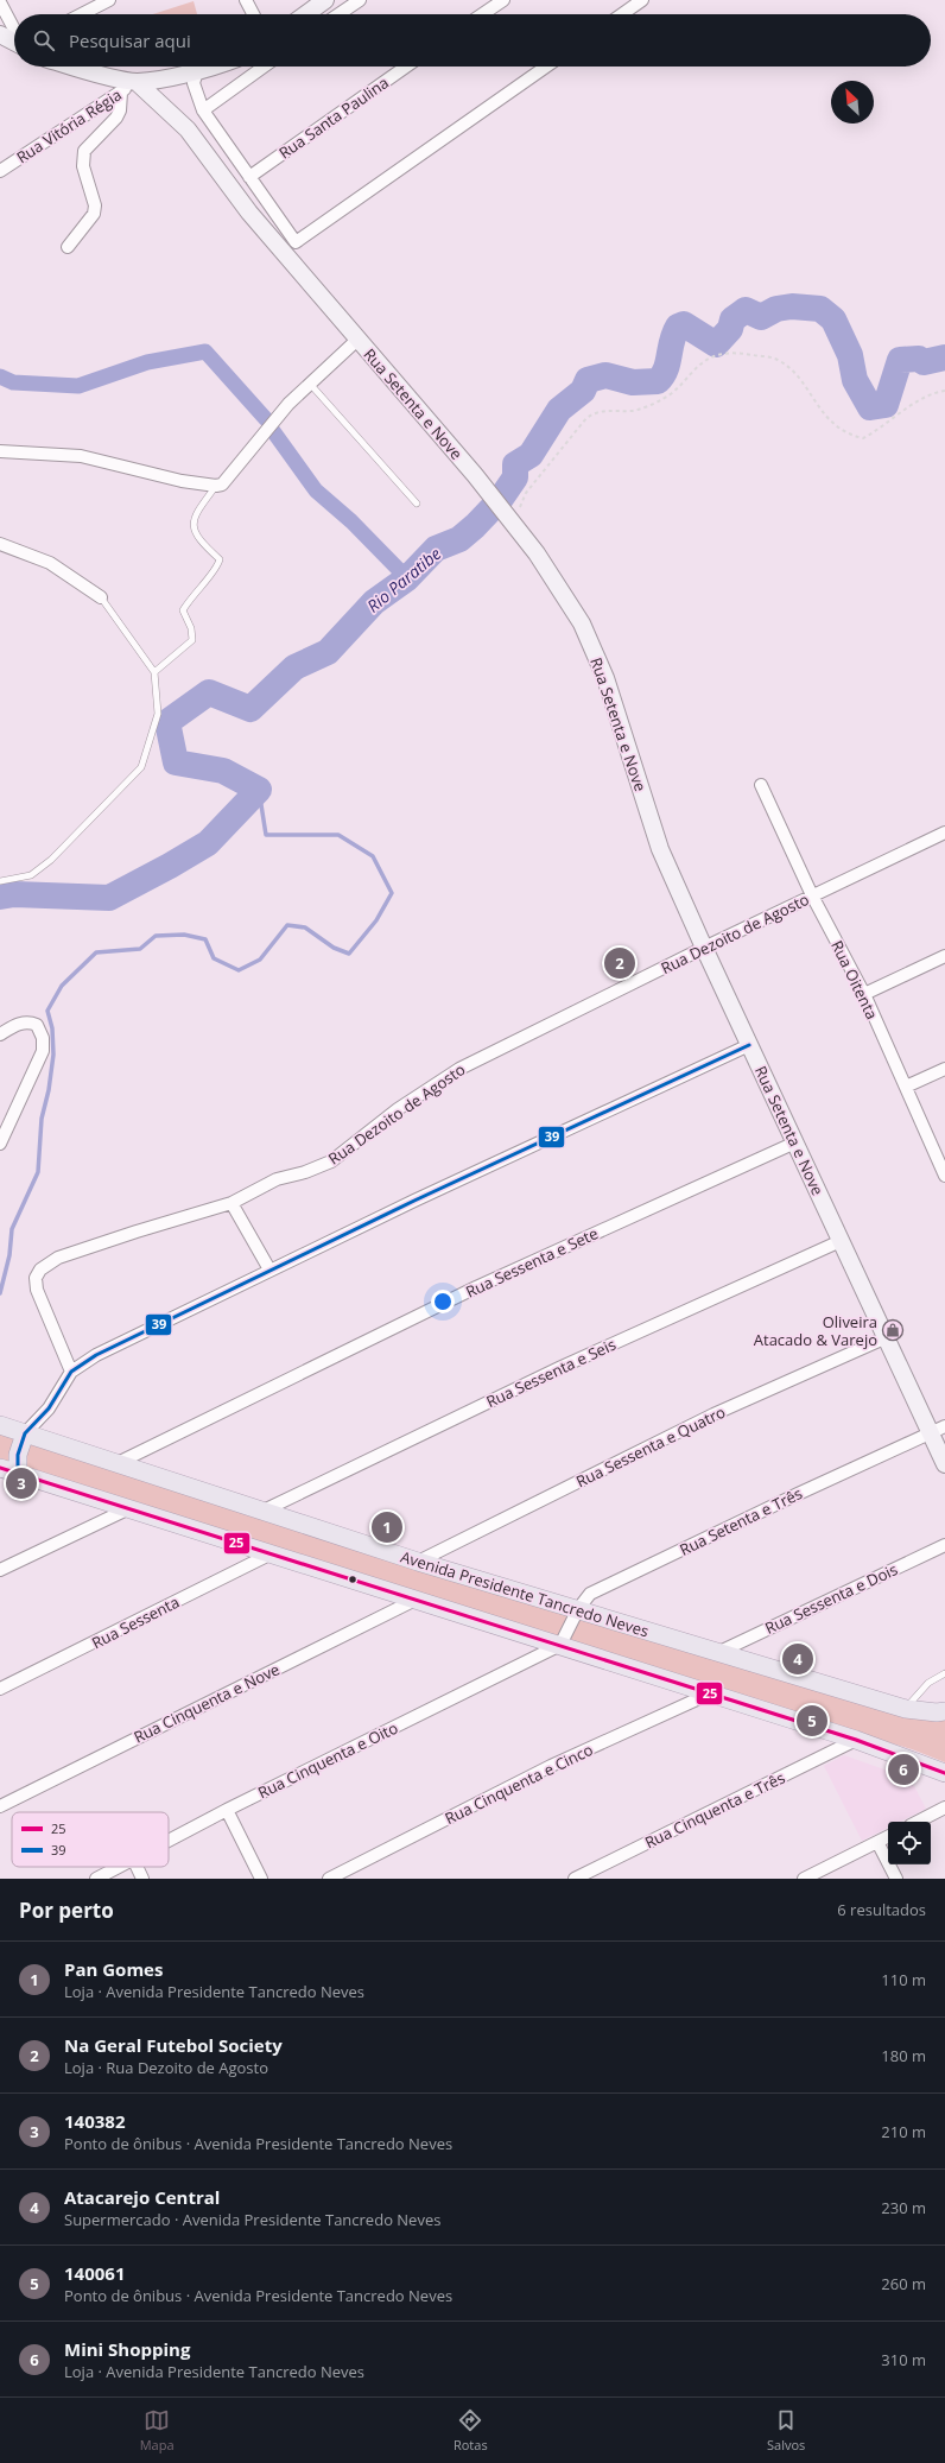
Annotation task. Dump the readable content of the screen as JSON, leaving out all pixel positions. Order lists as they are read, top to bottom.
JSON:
{
  "streets": {
    "main road": ["Avenida Presidente Tancredo Neves"],
    "street": [
      "Rua Santa Paulina",
      "Rua Vitória Régia",
      "Rua Setenta e Nove",
      "Rua Dezoito de Agosto",
      "Rua Oitenta",
      "Rua Sessenta e Sete",
      "Rua Sessenta e Seis",
      "Rua Sessenta e Quatro",
      "Rua Setenta e Três",
      "Rua Sessenta e Dois",
      "Rua Sessenta",
      "Rua Cinquenta e Nove",
      "Rua Cinquenta e Oito",
      "Rua Cinquenta e Cinco",
      "Rua Cinquenta e Três"
    ]
  },
  "crossings": [
    ["Rua Vitória Régia", "Rua Setenta e Nove"],
    ["Rua Setenta e Nove", "Rua Dezoito de Agosto"],
    ["Rua Setenta e Nove", "Rua Sessenta e Sete"],
    ["Rua Setenta e Nove", "Rua Sessenta e Seis"],
    ["Rua Setenta e Nove", "Rua Sessenta e Quatro"],
    ["Rua Setenta e Nove", "Rua Setenta e Três"],
    ["Rua Dezoito de Agosto", "Rua Oitenta"],
    ["Rua Sessenta e Sete", "Avenida Presidente Tancredo Neves"],
    ["Rua Sessenta e Seis", "Avenida Presidente Tancredo Neves"],
    ["Rua Sessenta e Quatro", "Avenida Presidente Tancredo Neves"],
    ["Rua Setenta e Três", "Avenida Presidente Tancredo Neves"],
    ["Rua Setenta e Três", "Rua Cinquenta e Oito"],
    ["Avenida Presidente Tancredo Neves", "Rua Sessenta e Dois"]
  ],
  "water": ["Rio Paratibe"],
  "places": {
    "shop": ["Oliveira Atacado & Varejo"]
  },
  "lines": ["transit line 39", "transit line 25"],
  "legend": ["25", "39"],
  "north": "top left",
  "page": {
    "search": "Pesquisar aqui",
    "pins": [
      "2",
      "3",
      "1",
      "4",
      "5",
      "6"
    ],
    "heading": ["Por perto", "6 resultados"],
    "list": [
      {
        "mark": "1",
        "name": "Pan Gomes",
        "note": "Loja · Avenida Presidente Tancredo Neves",
        "value": "110 m"
      },
      {
        "mark": "2",
        "name": "Na Geral Futebol Society",
        "note": "Loja · Rua Dezoito de Agosto",
        "value": "180 m"
      },
      {
        "mark": "3",
        "name": "140382",
        "note": "Ponto de ônibus · Avenida Presidente Tancredo Neves",
        "value": "210 m"
      },
      {
        "mark": "4",
        "name": "Atacarejo Central",
        "note": "Supermercado · Avenida Presidente Tancredo Neves",
        "value": "230 m"
      },
      {
        "mark": "5",
        "name": "140061",
        "note": "Ponto de ônibus · Avenida Presidente Tancredo Neves",
        "value": "260 m"
      },
      {
        "mark": "6",
        "name": "Mini Shopping",
        "note": "Loja · Avenida Presidente Tancredo Neves",
        "value": "310 m"
      }
    ],
    "nav": ["Mapa", "Rotas", "Salvos"]
  }
}
